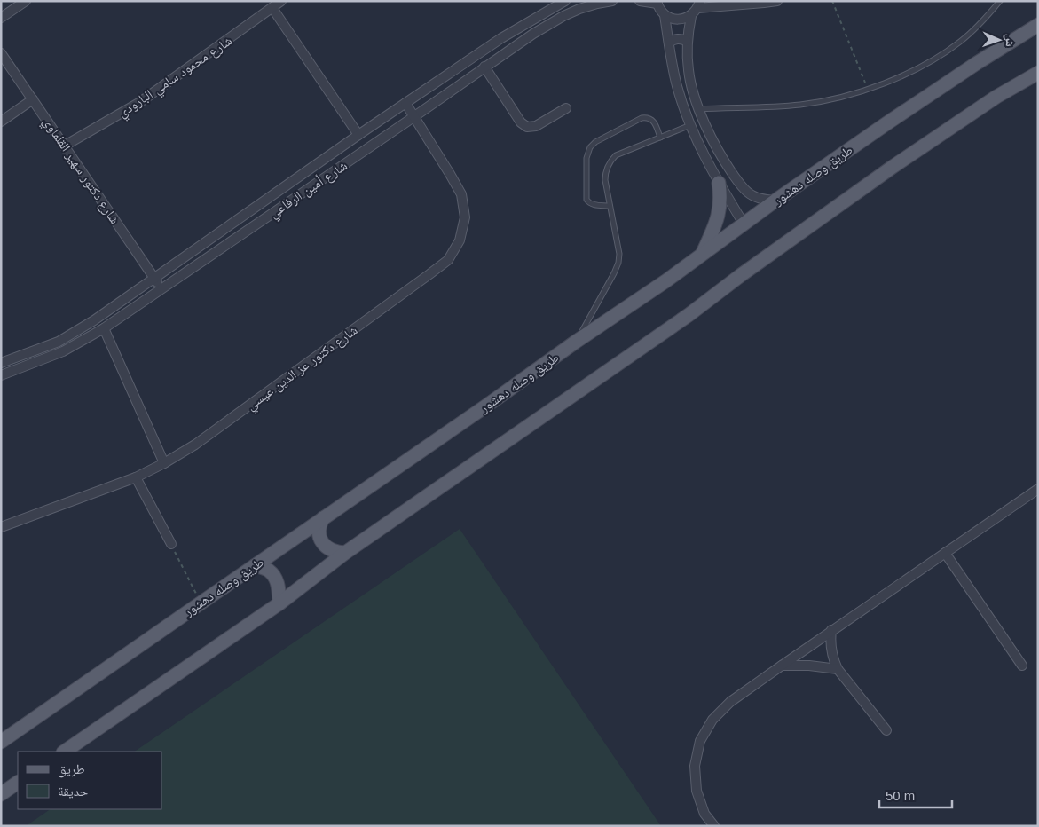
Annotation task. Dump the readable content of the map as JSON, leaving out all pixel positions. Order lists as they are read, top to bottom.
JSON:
{
  "streets": {
    "main road": ["طريق وصله دهشور"],
    "street": [
      "شارع محمود سامي البارودي",
      "شارع دكتور سهير القلماوي",
      "شارع أمين الرفاعي",
      "شارع دكتور عز الدين عيسي"
    ]
  },
  "crossings": [
    ["شارع محمود سامي البارودي", "شارع دكتور سهير القلماوي"],
    ["شارع دكتور سهير القلماوي", "شارع أمين الرفاعي"],
    ["شارع أمين الرفاعي", "شارع دكتور عز الدين عيسي"]
  ],
  "legend": ["طريق", "حديقة"],
  "scale_bar": "50 m",
  "north": "right"
}
